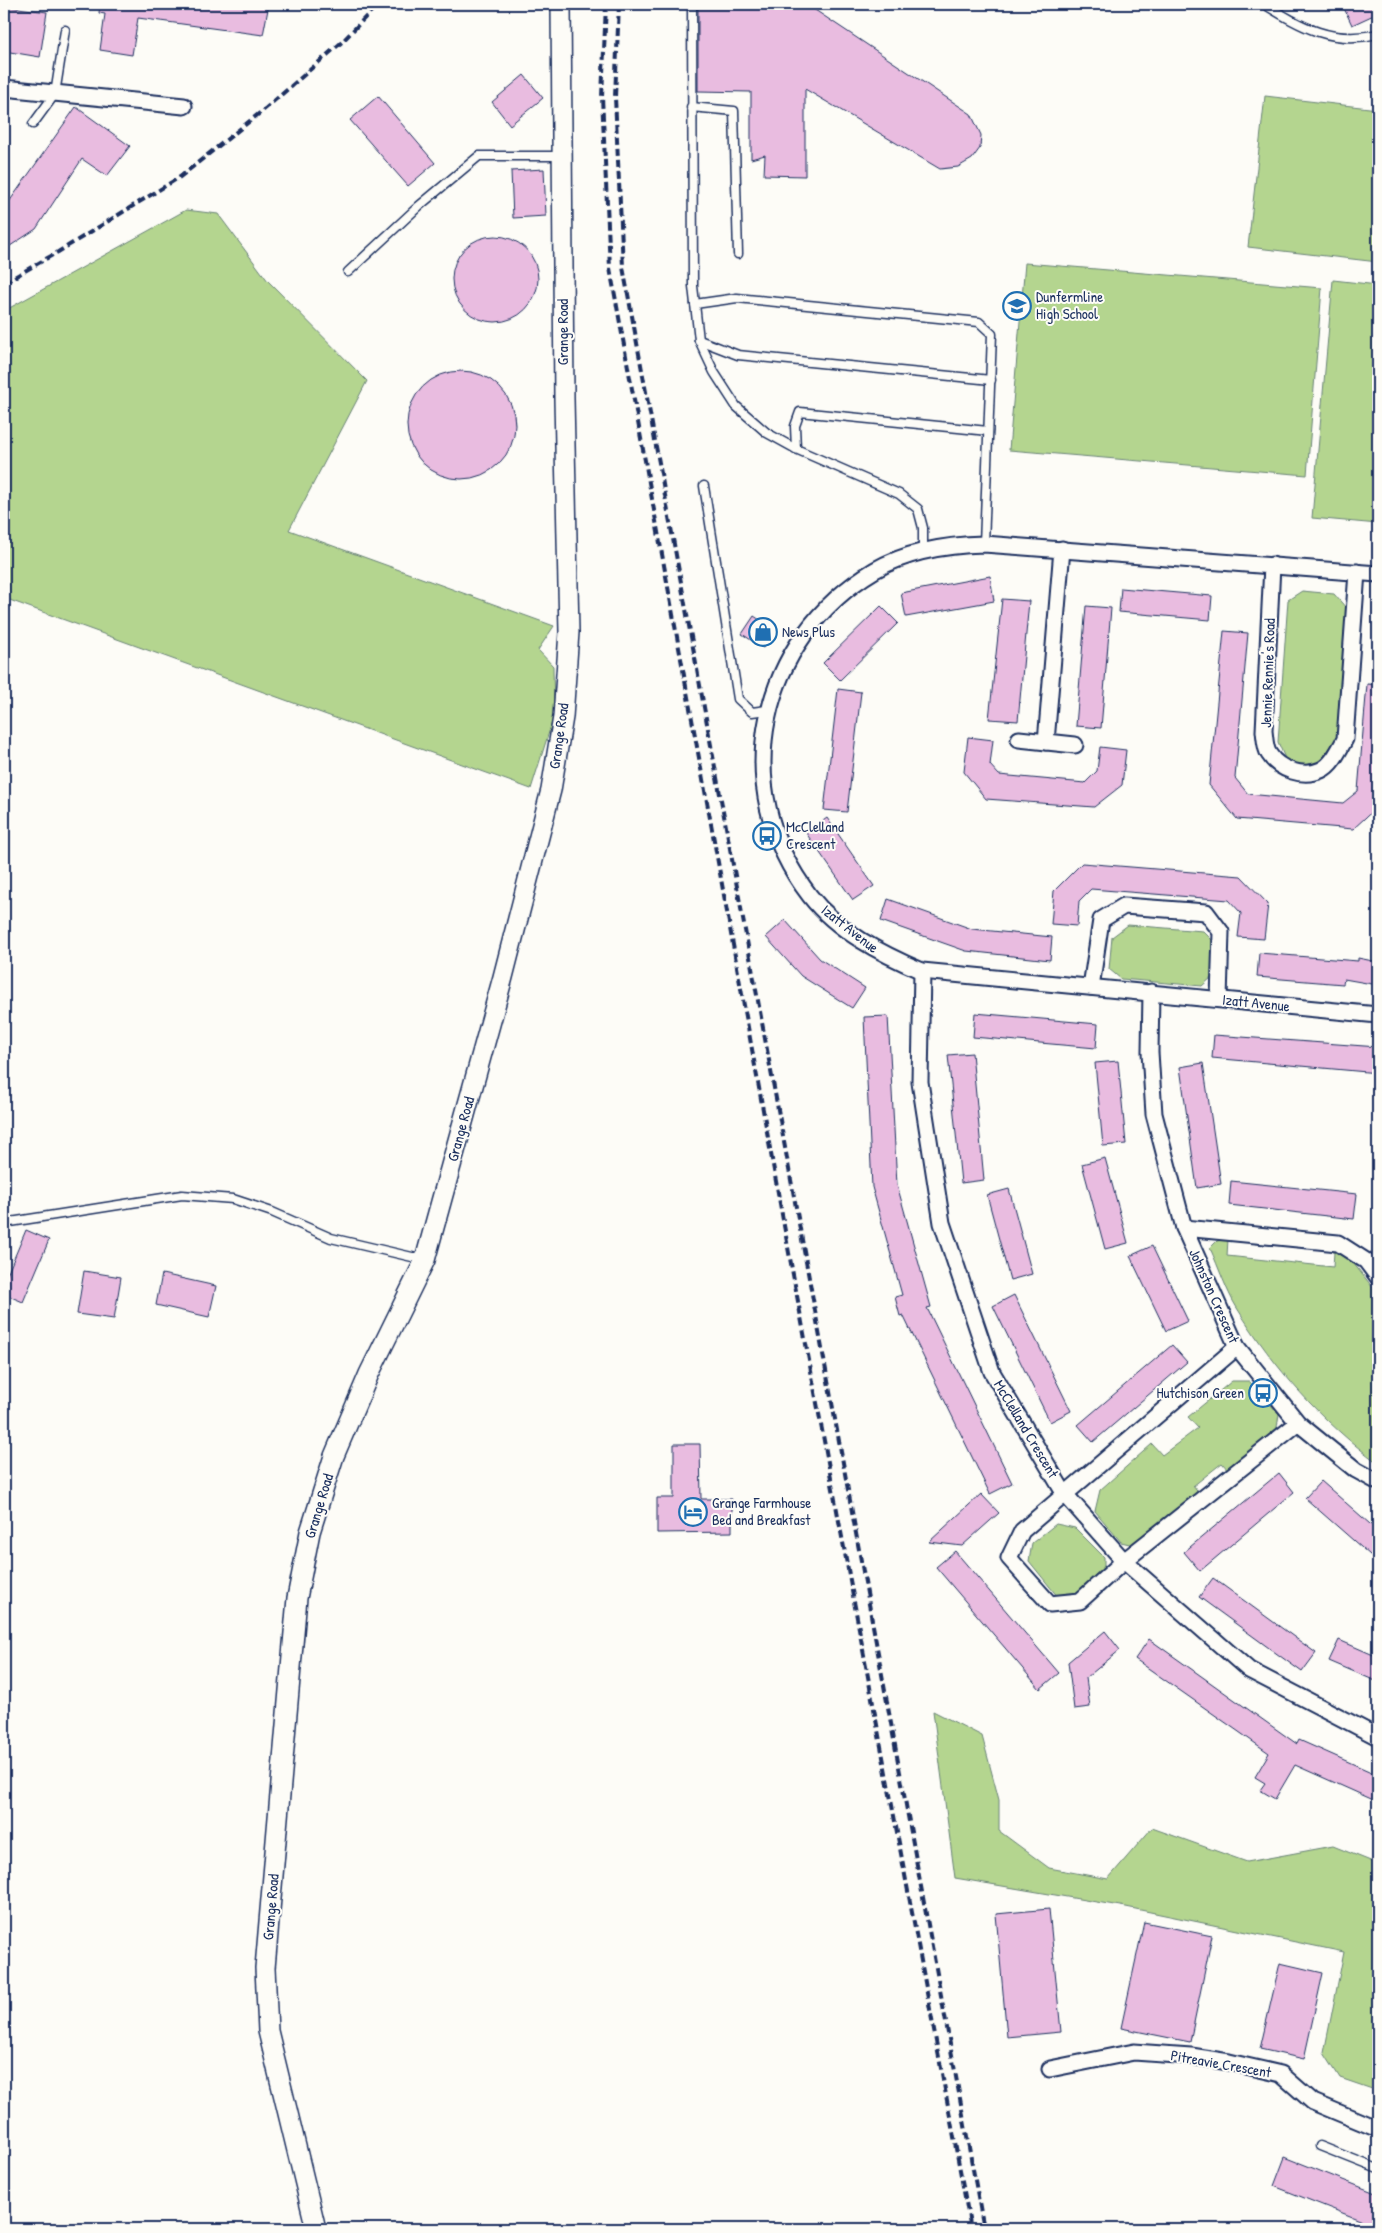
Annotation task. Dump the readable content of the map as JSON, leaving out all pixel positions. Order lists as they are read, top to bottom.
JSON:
{
  "streets": {
    "street": [
      "Grange Road",
      "Jennie Rennie's Road",
      "Izatt Avenue",
      "Johnston Crescent",
      "McClelland Crescent",
      "Pitreavie Crescent"
    ]
  },
  "crossings": [
    ["Izatt Avenue", "Johnston Crescent"],
    ["Izatt Avenue", "McClelland Crescent"]
  ],
  "places": {
    "school or university": ["Dunfermline High School"],
    "shop": ["News Plus"],
    "bus stop": ["McClelland Crescent", "Hutchison Green"],
    "hotel": ["Grange Farmhouse Bed and Breakfast"]
  }
}
